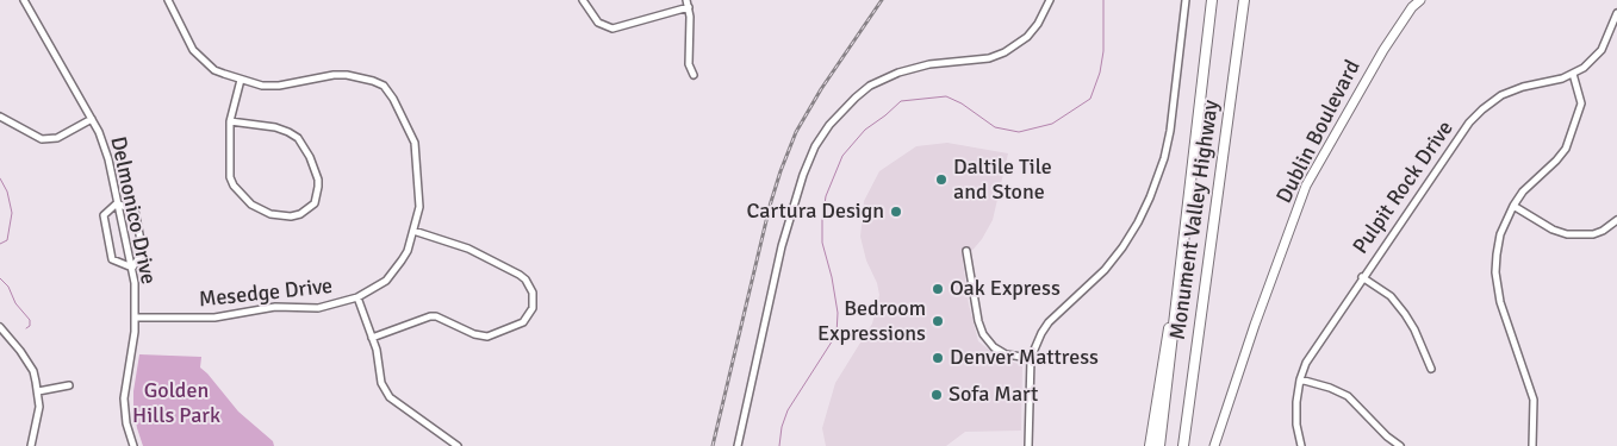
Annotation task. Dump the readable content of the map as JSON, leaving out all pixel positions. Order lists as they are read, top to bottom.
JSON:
{
  "streets": {
    "highway": ["Monument Valley Highway"],
    "main road": ["Dublin Boulevard"],
    "street": ["Pulpit Rock Drive", "Delmonico Drive", "Mesedge Drive"]
  },
  "crossings": [
    ["Delmonico Drive", "Mesedge Drive"]
  ],
  "parks": ["Golden Hills Park"],
  "places": [
    "Daltile Tile and Stone",
    "Cartura Design",
    "Oak Express",
    "Bedroom Expressions",
    "Denver Mattress",
    "Sofa Mart"
  ]
}
